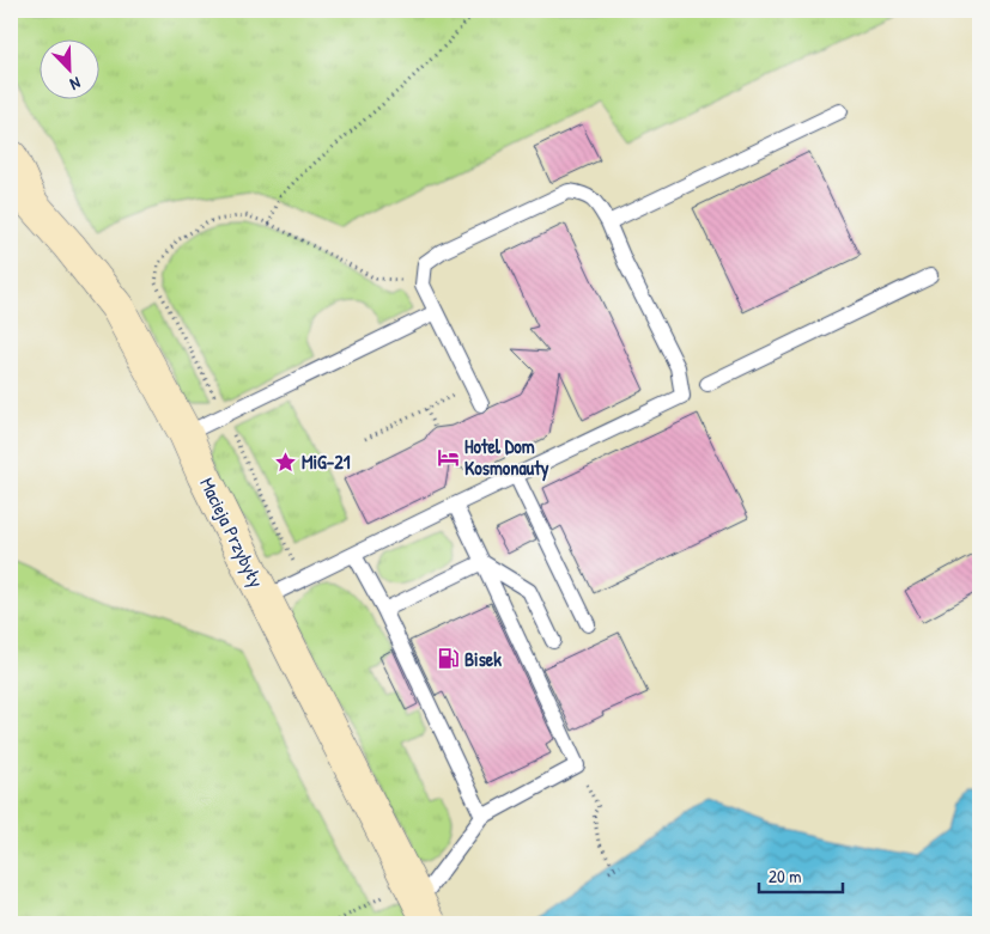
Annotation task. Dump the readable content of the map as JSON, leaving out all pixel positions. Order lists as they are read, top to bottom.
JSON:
{
  "streets": {
    "street": ["Macieja Przybyły"]
  },
  "places": {
    "hotel": ["Hotel Dom Kosmonauty"],
    "place": ["MiG-21"],
    "fuel station": ["Bisek"]
  },
  "scale_bar": "20 m",
  "north": "bottom right"
}
